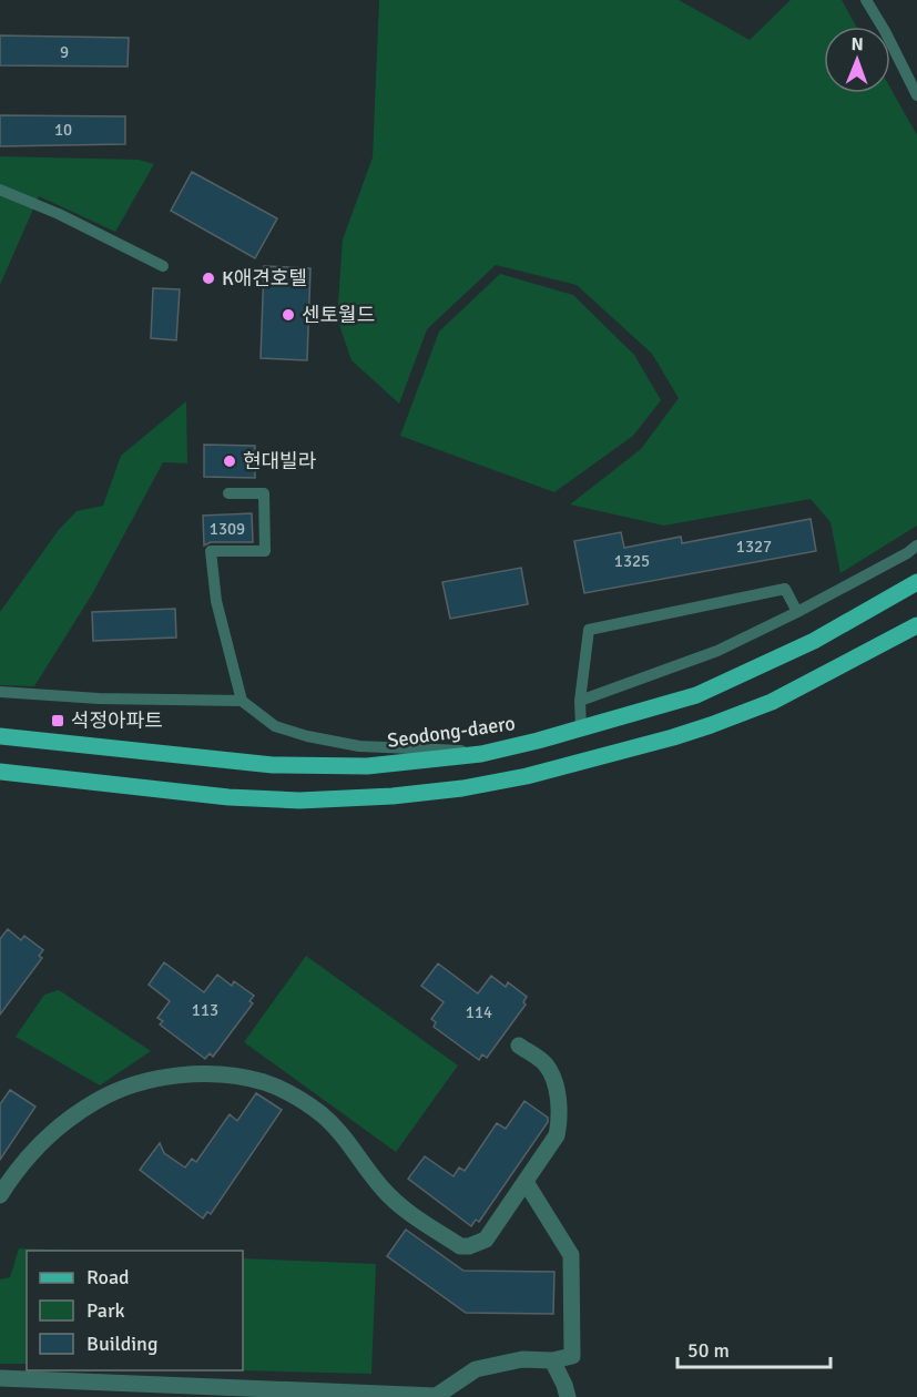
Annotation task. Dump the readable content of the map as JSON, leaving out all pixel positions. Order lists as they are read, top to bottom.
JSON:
{
  "streets": {
    "main road": ["Seodong-daero"]
  },
  "places": {
    "other": ["K애견호텔", "센토월드", "현대빌라"],
    "transit": ["석정아파트"]
  },
  "house_numbers": [
    "9",
    "10",
    "1309",
    "1327",
    "1325",
    "113",
    "114"
  ],
  "legend": ["Road", "Park", "Building"],
  "scale_bar": "50 m",
  "north": "top"
}
